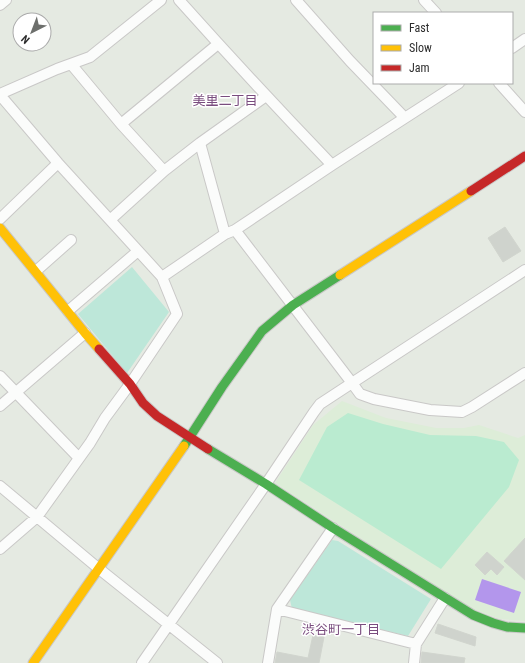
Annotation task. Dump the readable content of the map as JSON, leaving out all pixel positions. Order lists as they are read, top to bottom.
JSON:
{
  "districts": ["美里二丁目", "渋谷町一丁目"],
  "legend": ["Fast", "Slow", "Jam"],
  "north": "bottom left"
}
